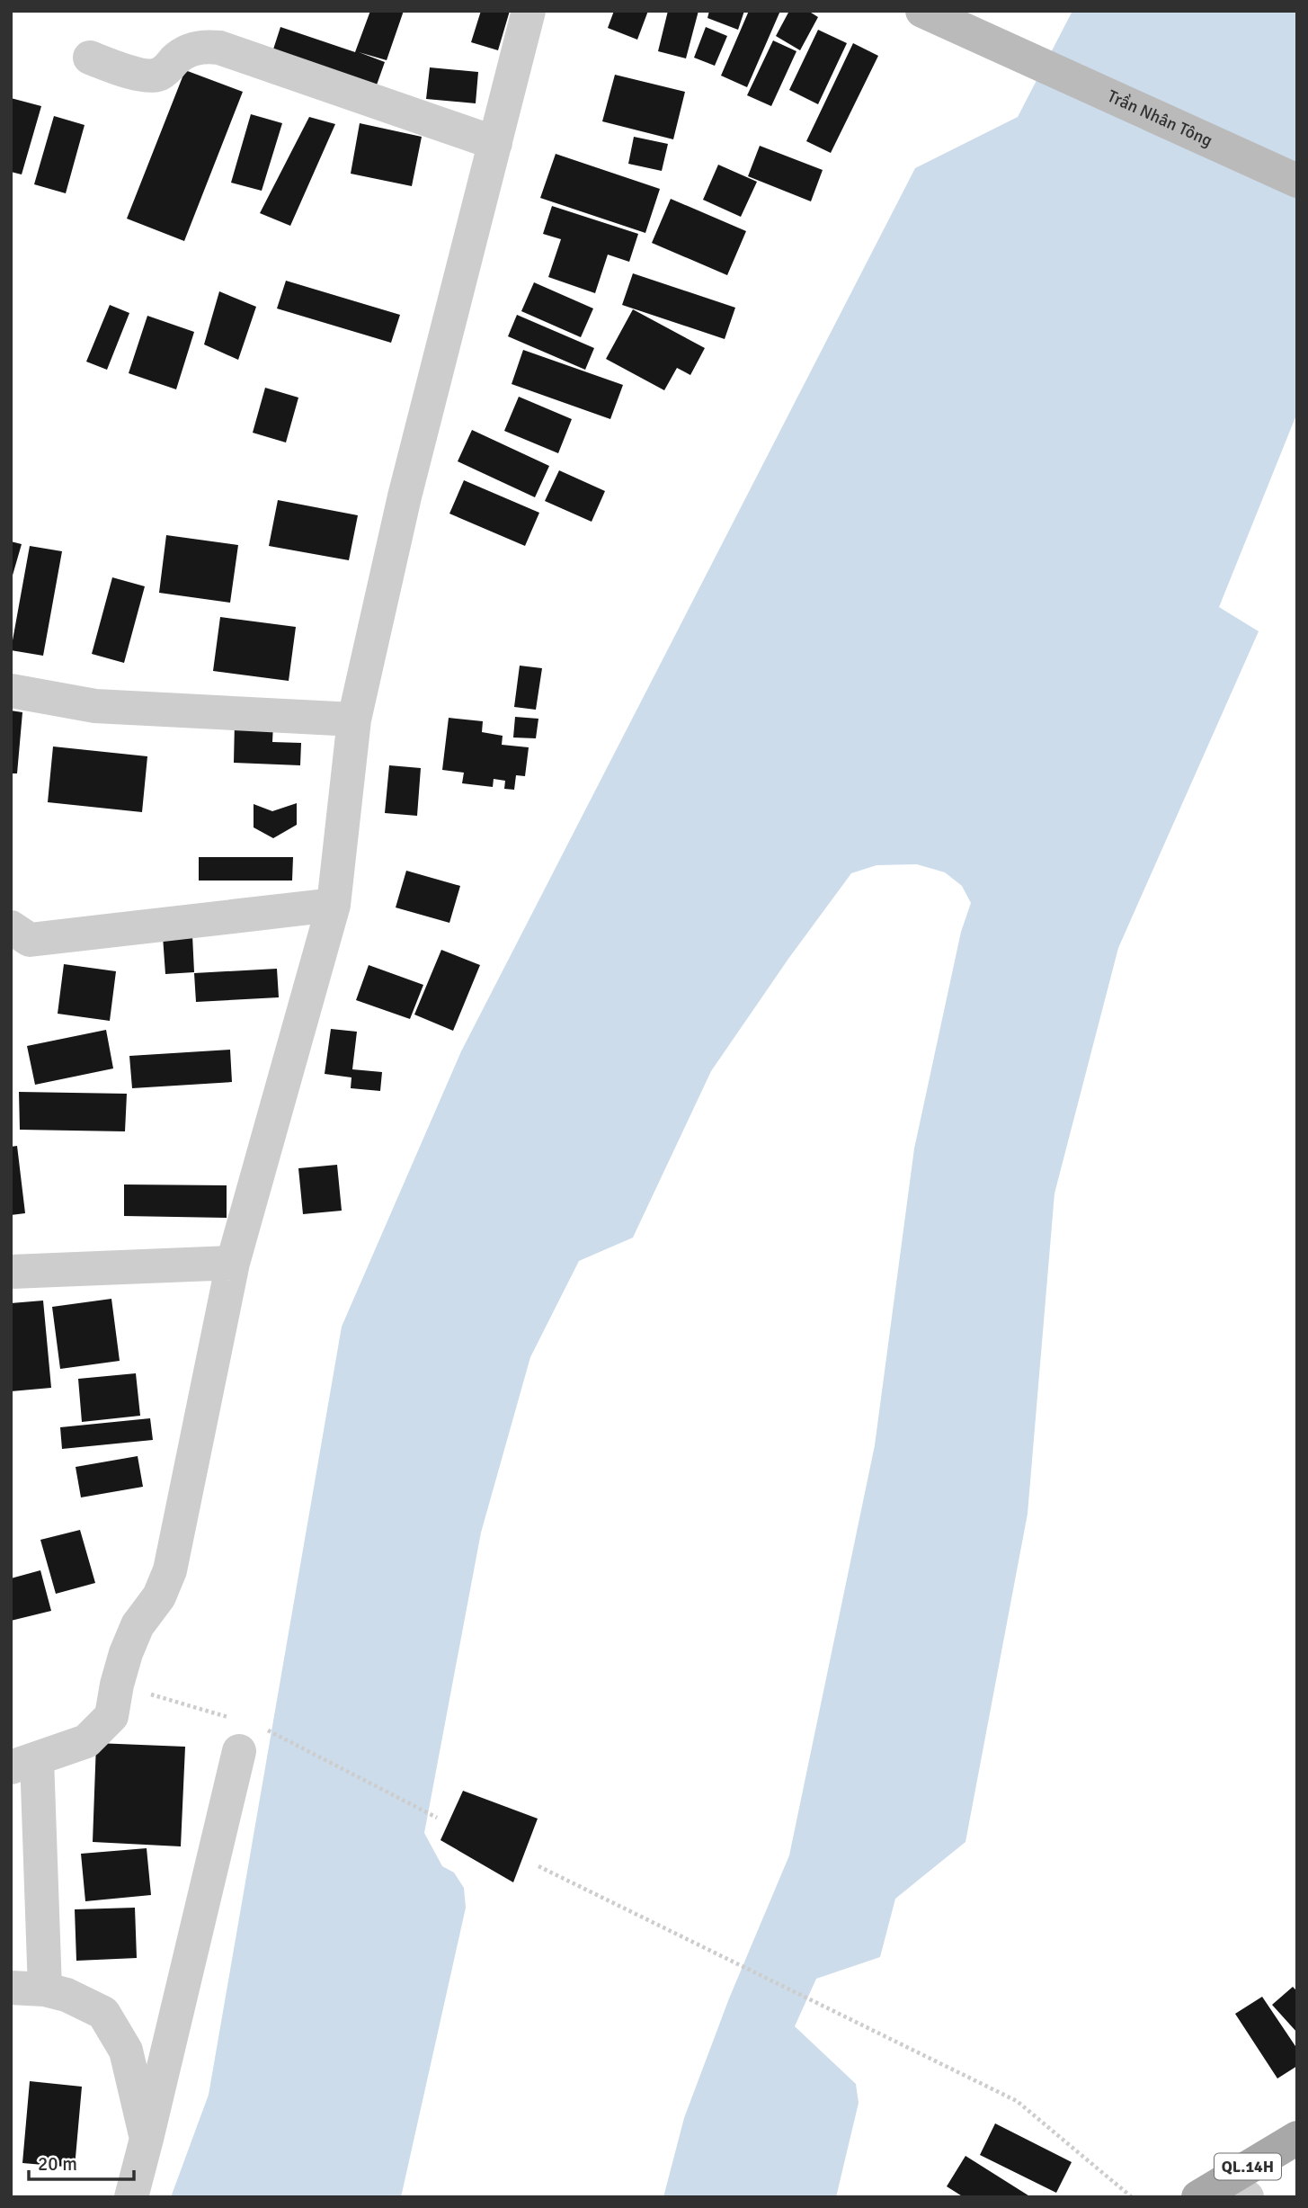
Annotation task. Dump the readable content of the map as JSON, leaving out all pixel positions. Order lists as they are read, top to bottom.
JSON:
{
  "streets": {
    "main road": ["QL.14H"],
    "street": ["Trần Nhân Tông"]
  },
  "scale_bar": "20 m"
}
